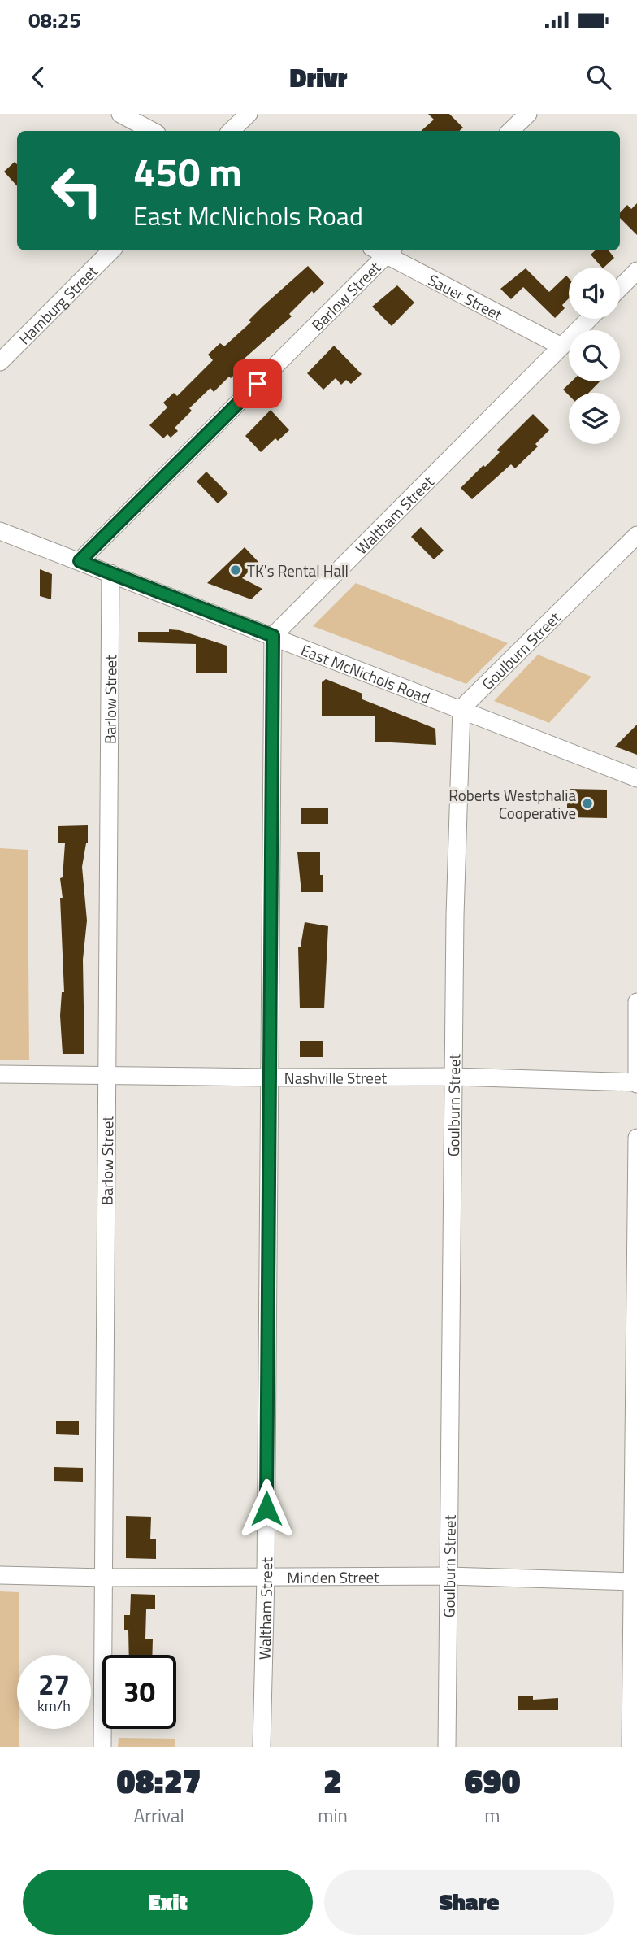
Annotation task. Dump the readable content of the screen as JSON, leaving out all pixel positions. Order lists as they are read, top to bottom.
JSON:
{
  "streets": {
    "street": [
      "Barlow Street",
      "Sauer Street",
      "Hamburg Street",
      "Waltham Street",
      "Goulburn Street",
      "East McNichols Road",
      "Nashville Street",
      "Minden Street"
    ]
  },
  "crossings": [
    ["Barlow Street", "Sauer Street"],
    ["Barlow Street", "East McNichols Road"],
    ["Barlow Street", "Nashville Street"],
    ["Barlow Street", "Minden Street"],
    ["Sauer Street", "Waltham Street"],
    ["Waltham Street", "East McNichols Road"],
    ["Waltham Street", "Nashville Street"],
    ["Waltham Street", "Minden Street"],
    ["Goulburn Street", "East McNichols Road"],
    ["Goulburn Street", "Nashville Street"],
    ["Goulburn Street", "Minden Street"]
  ],
  "places": ["TK's Rental Hall", "Roberts Westphalia Cooperative"],
  "page": {
    "status": "08:25",
    "header": "Drivr",
    "turn": ["450 m", "East McNichols Road"],
    "speed": "27 km/h",
    "limit": "30",
    "eta": [
      "08:27",
      "Arrival",
      "2",
      "min",
      "690",
      "m"
    ],
    "buttons": ["Exit", "Share"]
  }
}
